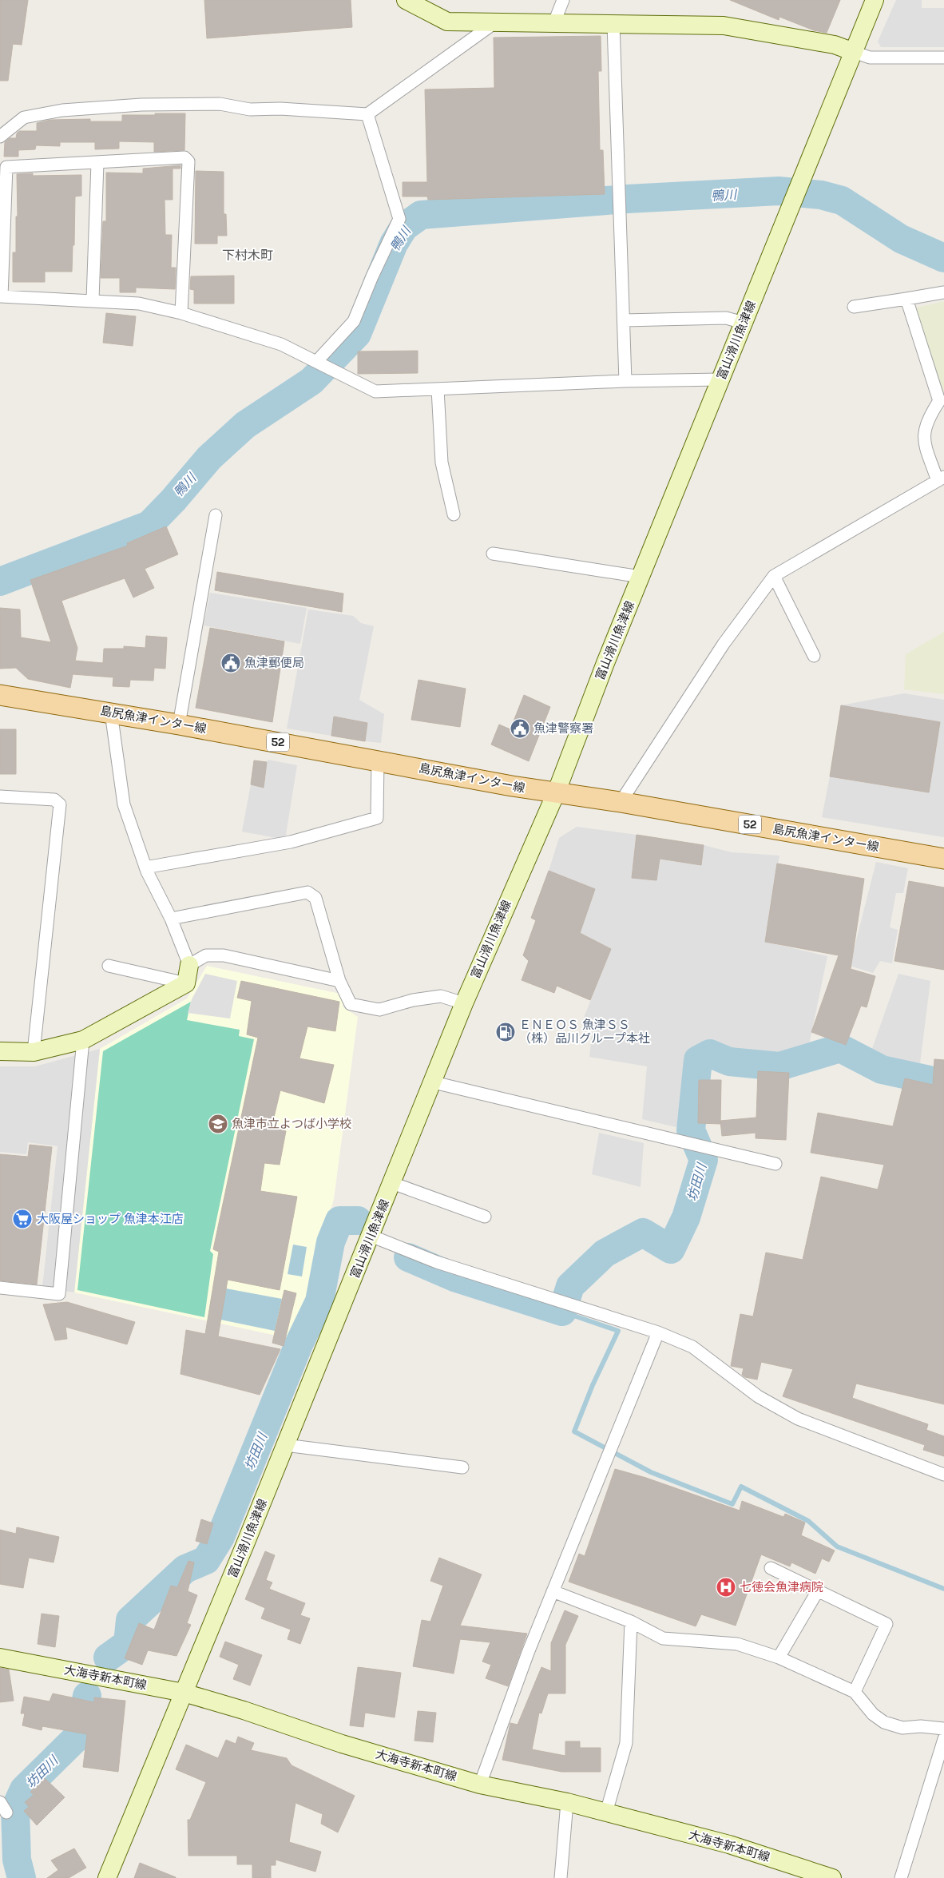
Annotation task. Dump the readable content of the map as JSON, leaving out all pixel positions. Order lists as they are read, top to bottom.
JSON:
{
  "streets": {
    "main road": [
      "富山滑川魚津線",
      "島尻魚津インター線",
      "52",
      "大海寺新本町線"
    ]
  },
  "crossings": [
    ["富山滑川魚津線", "島尻魚津インター線"],
    ["富山滑川魚津線", "大海寺新本町線"]
  ],
  "districts": ["下村木町"],
  "water": ["鴨川", "坊田川"],
  "places": {
    "public building": ["魚津郵便局", "魚津警察署"],
    "fuel station": ["ＥＮＥＯＳ 魚津ＳＳ （株）品川グループ本社"],
    "school or university": ["魚津市立よつば小学校"],
    "supermarket": ["大阪屋ショップ 魚津本江店"],
    "hospital": ["七徳会魚津病院"]
  }
}
